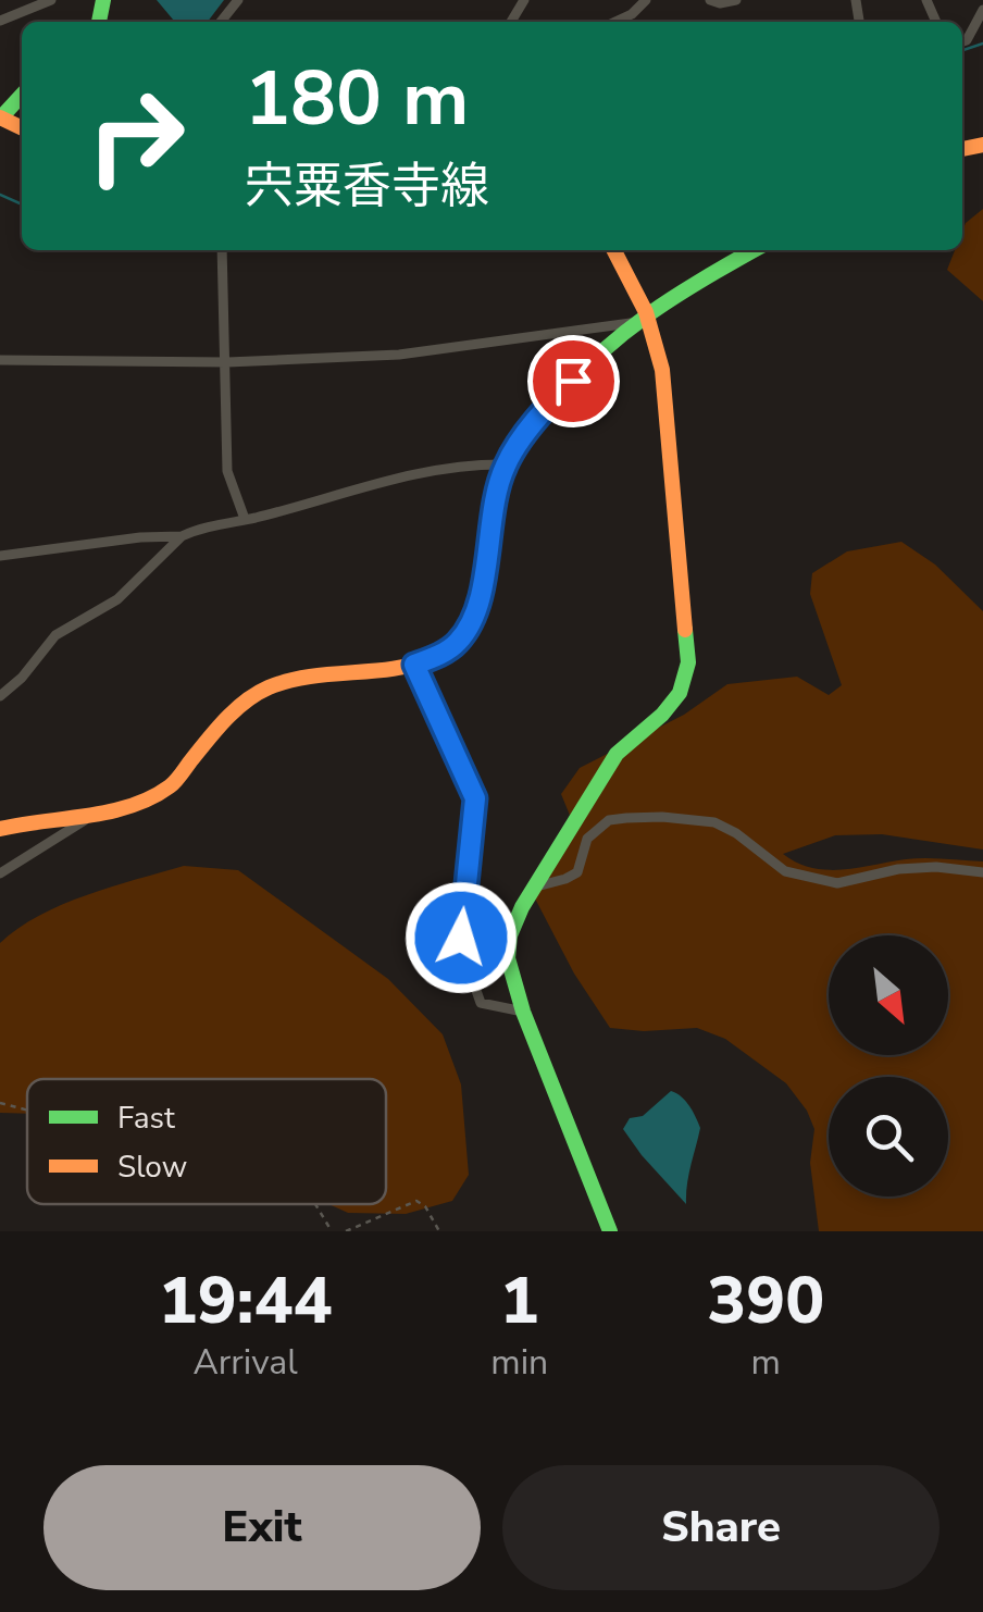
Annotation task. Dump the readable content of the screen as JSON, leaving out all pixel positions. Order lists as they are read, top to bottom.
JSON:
{
  "legend": ["Fast", "Slow"],
  "north": "bottom right",
  "page": {
    "turn": ["180 m", "宍粟香寺線"],
    "eta": [
      "19:44",
      "Arrival",
      "1",
      "min",
      "390",
      "m"
    ],
    "buttons": ["Exit", "Share"]
  }
}
